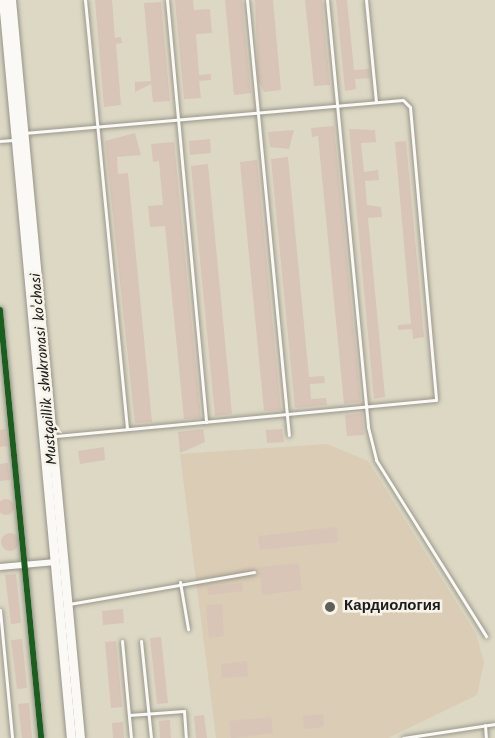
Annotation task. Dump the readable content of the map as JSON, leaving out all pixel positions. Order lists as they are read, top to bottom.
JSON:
{
  "streets": {
    "main road": ["Mustqaillik shukronasi ko'chasi"]
  },
  "places": ["Кардиология"]
}
